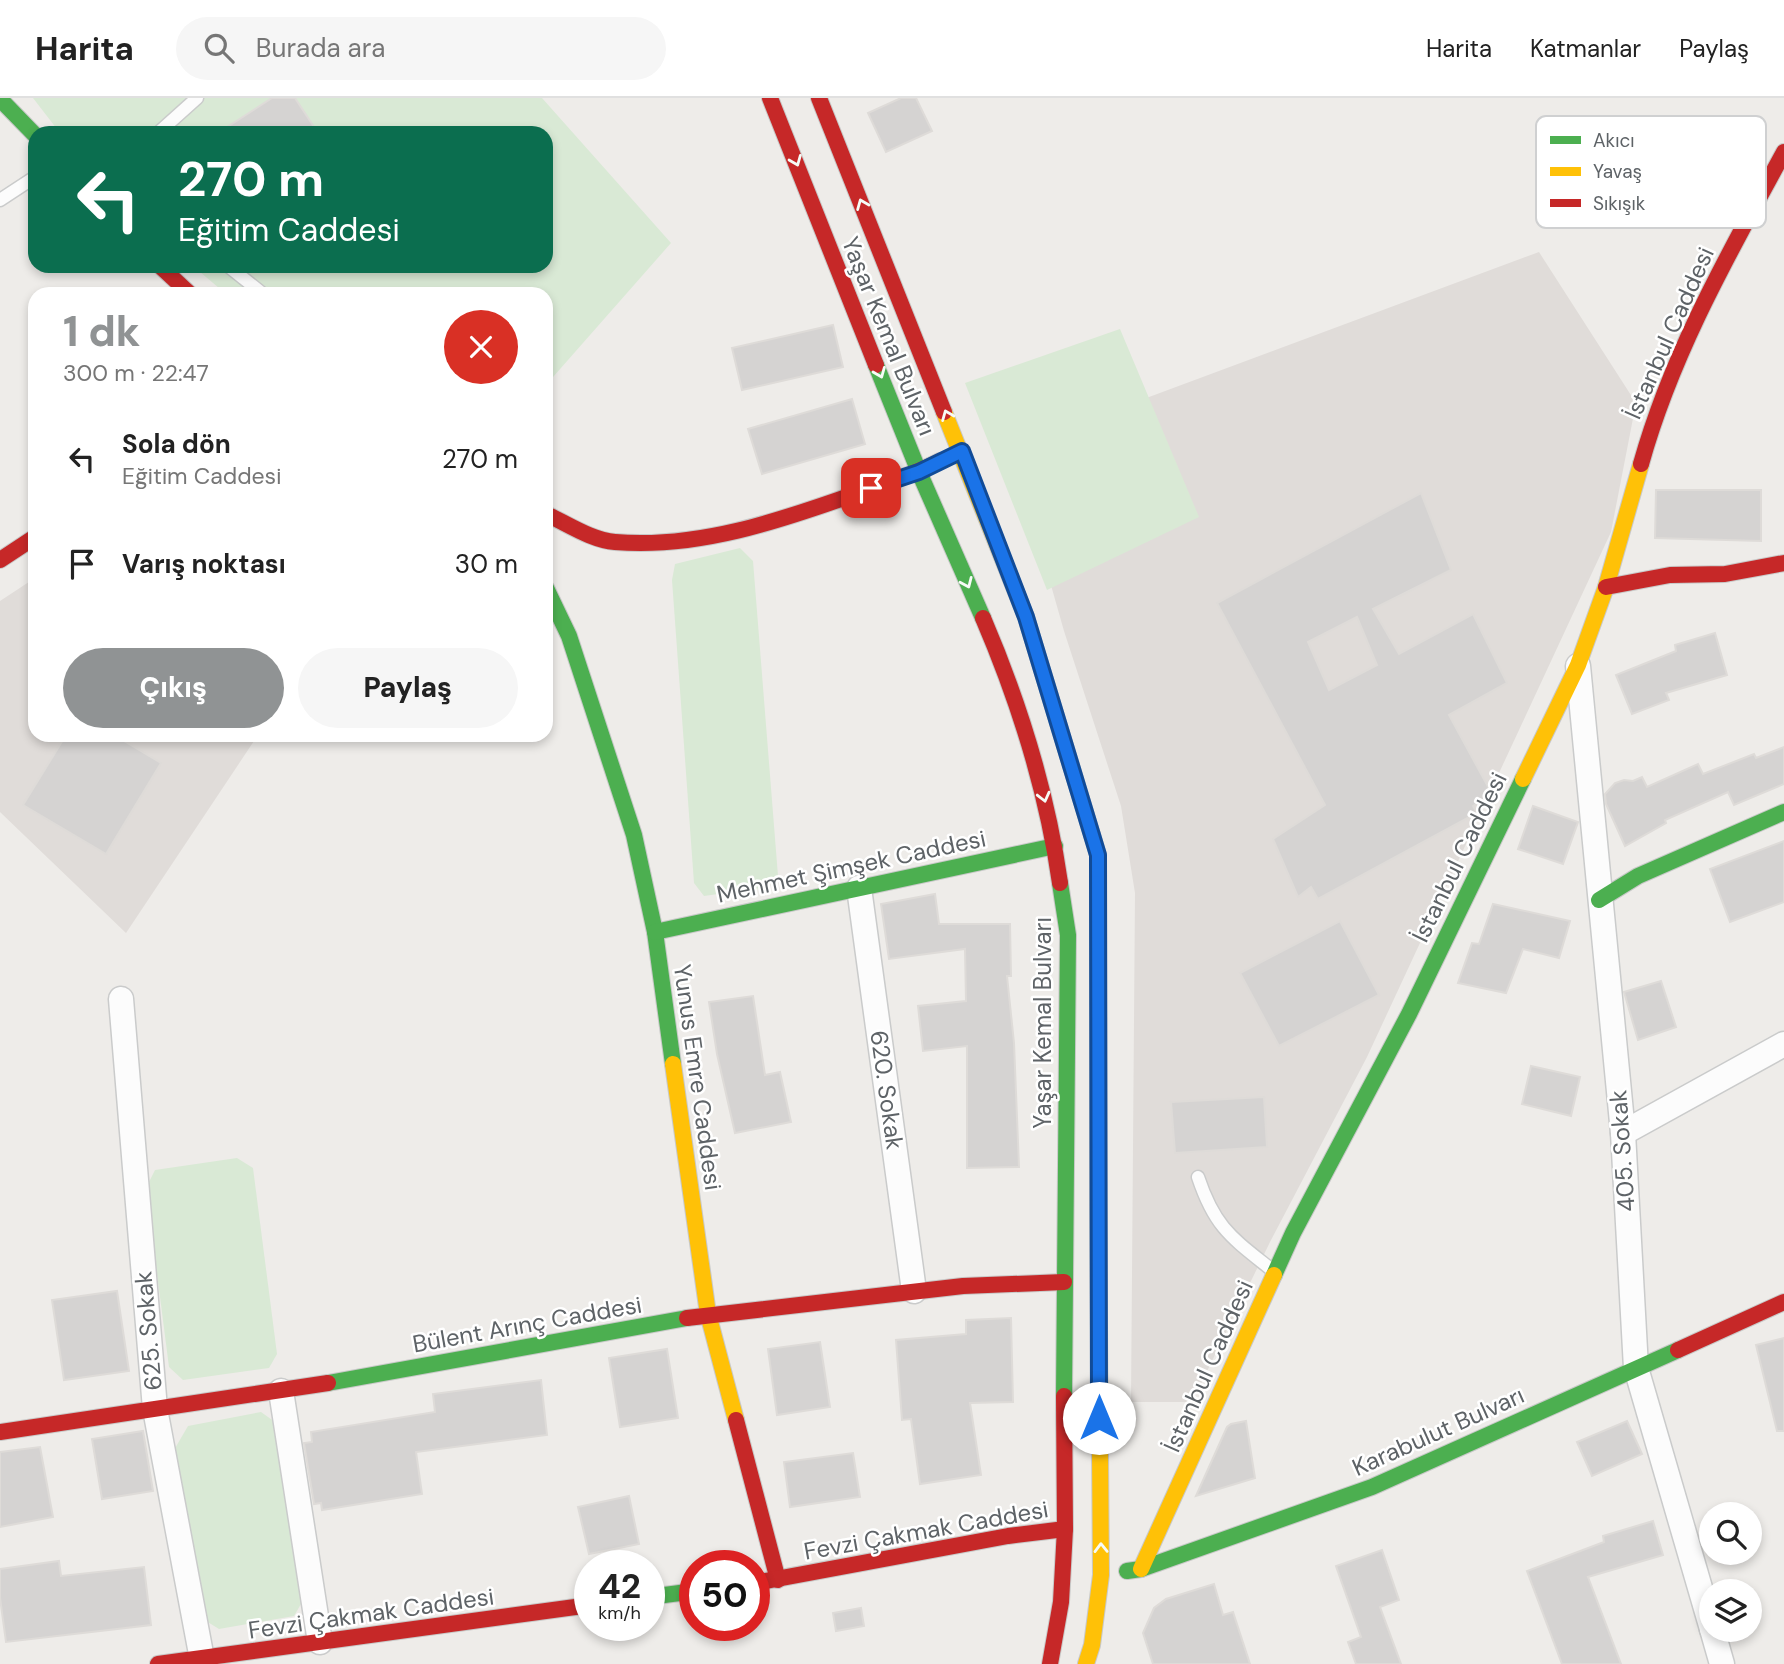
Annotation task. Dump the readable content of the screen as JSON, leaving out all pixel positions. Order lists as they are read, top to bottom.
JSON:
{
  "streets": {
    "street": [
      "İstanbul Caddesi",
      "Yaşar Kemal Bulvarı",
      "Mehmet Şimşek Caddesi",
      "Yunus Emre Caddesi",
      "620. Sokak",
      "405. Sokak",
      "Bülent Arınç Caddesi",
      "625. Sokak",
      "Karabulut Bulvarı",
      "Fevzi Çakmak Caddesi"
    ]
  },
  "crossings": [
    ["İstanbul Caddesi", "405. Sokak"],
    ["İstanbul Caddesi", "Karabulut Bulvarı"],
    ["Yaşar Kemal Bulvarı", "Mehmet Şimşek Caddesi"],
    ["Yaşar Kemal Bulvarı", "Bülent Arınç Caddesi"],
    ["Yaşar Kemal Bulvarı", "Karabulut Bulvarı"],
    ["Yaşar Kemal Bulvarı", "Fevzi Çakmak Caddesi"],
    ["Mehmet Şimşek Caddesi", "Yunus Emre Caddesi"],
    ["Mehmet Şimşek Caddesi", "620. Sokak"],
    ["Yunus Emre Caddesi", "Bülent Arınç Caddesi"],
    ["Yunus Emre Caddesi", "Fevzi Çakmak Caddesi"],
    ["620. Sokak", "Bülent Arınç Caddesi"],
    ["405. Sokak", "Karabulut Bulvarı"],
    ["Bülent Arınç Caddesi", "625. Sokak"],
    ["625. Sokak", "Fevzi Çakmak Caddesi"]
  ],
  "legend": ["Akıcı", "Yavaş", "Sıkışık"],
  "page": {
    "header": "Harita",
    "search": "Burada ara",
    "nav": ["Harita", "Katmanlar", "Paylaş"],
    "turn": ["270 m", "Eğitim Caddesi"],
    "heading": ["1 dk", "300 m · 22:47"],
    "list": [
      {
        "name": "Sola dön",
        "note": "Eğitim Caddesi",
        "value": "270 m"
      },
      {
        "name": "Varış noktası",
        "value": "30 m"
      }
    ],
    "buttons": ["Çıkış", "Paylaş"],
    "speed": "42 km/h",
    "limit": "50"
  }
}
